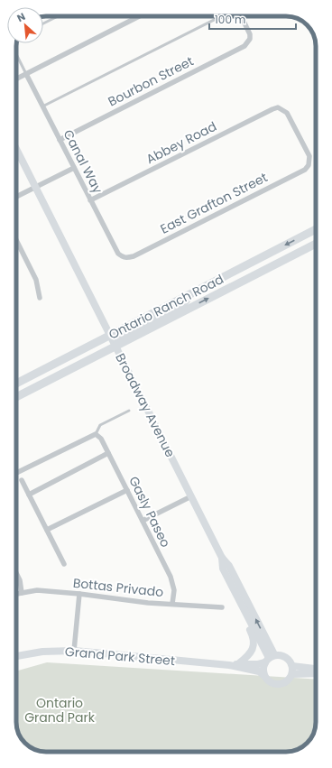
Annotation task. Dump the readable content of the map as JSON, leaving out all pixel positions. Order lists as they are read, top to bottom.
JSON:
{
  "streets": {
    "main road": ["Ontario Ranch Road"],
    "street": [
      "Bourbon Street",
      "Abbey Road",
      "Canal Way",
      "East Grafton Street",
      "Broadway Avenue",
      "Gasly Paseo",
      "Bottas Privado",
      "Grand Park Street"
    ]
  },
  "crossings": [
    ["Bourbon Street", "Canal Way"],
    ["Abbey Road", "Canal Way"],
    ["Abbey Road", "East Grafton Street"],
    ["Canal Way", "East Grafton Street"],
    ["Ontario Ranch Road", "Broadway Avenue"],
    ["Broadway Avenue", "Grand Park Street"],
    ["Gasly Paseo", "Bottas Privado"]
  ],
  "parks": ["Ontario Grand Park"],
  "scale_bar": "100 m",
  "north": "top left"
}
